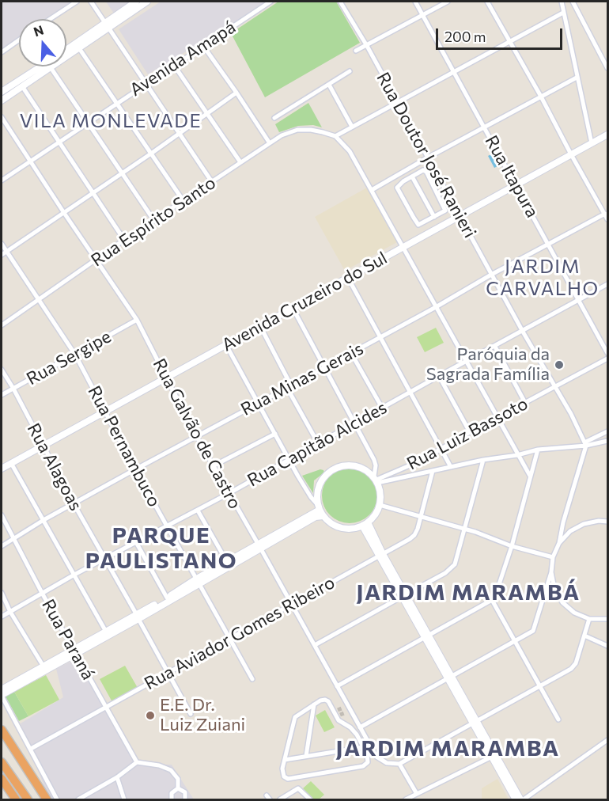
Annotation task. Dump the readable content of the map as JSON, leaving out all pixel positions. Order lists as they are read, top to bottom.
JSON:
{
  "streets": {
    "main road": ["Avenida Cruzeiro do Sul"],
    "street": [
      "Avenida Amapá",
      "Rua Doutor José Ranieri",
      "Rua Itapura",
      "Rua Espírito Santo",
      "Rua Sergipe",
      "Rua Minas Gerais",
      "Rua Galvão de Castro",
      "Rua Luiz Bassoto",
      "Rua Capitão Alcides",
      "Rua Pernambuco",
      "Rua Alagoas",
      "Rua Aviador Gomes Ribeiro",
      "Rua Paraná"
    ]
  },
  "crossings": [
    ["Avenida Amapá", "Rua Galvão de Castro"],
    ["Rua Doutor José Ranieri", "Avenida Cruzeiro do Sul"],
    ["Rua Doutor José Ranieri", "Rua Minas Gerais"],
    ["Rua Doutor José Ranieri", "Rua Luiz Bassoto"],
    ["Rua Doutor José Ranieri", "Rua Capitão Alcides"],
    ["Rua Itapura", "Avenida Cruzeiro do Sul"],
    ["Rua Itapura", "Rua Minas Gerais"],
    ["Rua Itapura", "Rua Capitão Alcides"],
    ["Rua Espírito Santo", "Rua Galvão de Castro"],
    ["Rua Espírito Santo", "Rua Pernambuco"],
    ["Avenida Cruzeiro do Sul", "Rua Galvão de Castro"],
    ["Avenida Cruzeiro do Sul", "Rua Pernambuco"],
    ["Avenida Cruzeiro do Sul", "Rua Alagoas"],
    ["Rua Sergipe", "Rua Galvão de Castro"],
    ["Rua Sergipe", "Rua Pernambuco"],
    ["Rua Sergipe", "Rua Alagoas"],
    ["Rua Minas Gerais", "Rua Galvão de Castro"],
    ["Rua Minas Gerais", "Rua Pernambuco"],
    ["Rua Minas Gerais", "Rua Alagoas"],
    ["Rua Minas Gerais", "Rua Paraná"],
    ["Rua Galvão de Castro", "Rua Capitão Alcides"],
    ["Rua Galvão de Castro", "Rua Aviador Gomes Ribeiro"],
    ["Rua Capitão Alcides", "Rua Pernambuco"],
    ["Rua Capitão Alcides", "Rua Alagoas"],
    ["Rua Capitão Alcides", "Rua Paraná"],
    ["Rua Pernambuco", "Rua Aviador Gomes Ribeiro"],
    ["Rua Alagoas", "Rua Aviador Gomes Ribeiro"],
    ["Rua Aviador Gomes Ribeiro", "Rua Paraná"]
  ],
  "districts": [
    "VILA MONLEVADE",
    "JARDIM CARVALHO",
    "PARQUE PAULISTANO",
    "JARDIM MARAMBÁ",
    "JARDIM MARAMBA"
  ],
  "places": ["Paróquia da Sagrada Família", "E.E. Dr. Luiz Zuiani"],
  "scale_bar": "200 m",
  "north": "top"
}
